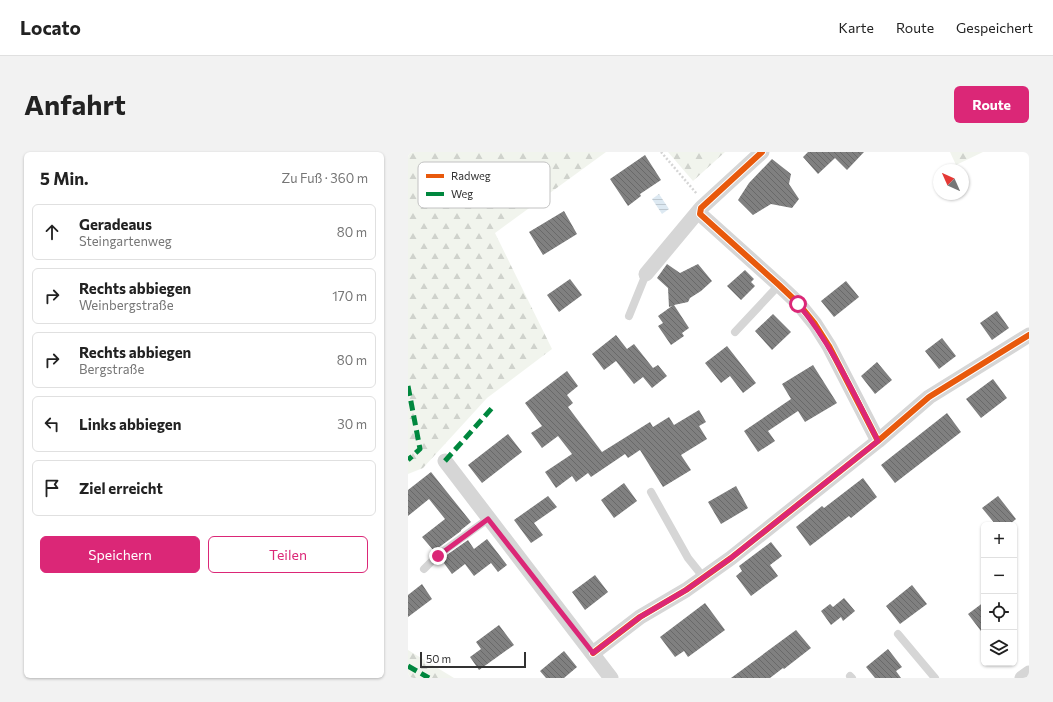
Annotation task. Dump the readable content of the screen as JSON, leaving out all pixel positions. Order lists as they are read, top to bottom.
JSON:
{
  "legend": ["Radweg", "Weg"],
  "scale_bar": "50 m",
  "north": "top left",
  "page": {
    "header": "Locato",
    "nav": ["Karte", "Route", "Gespeichert"],
    "buttons": [
      "Route",
      ["Speichern", "Teilen"]
    ],
    "title": "Anfahrt",
    "heading": ["5 Min.", "Zu Fuß · 360 m"],
    "list": [
      ["Geradeaus", "Steingartenweg", "80 m"],
      ["Rechts abbiegen", "Weinbergstraße", "170 m"],
      ["Rechts abbiegen", "Bergstraße", "80 m"],
      ["Links abbiegen", "30 m"],
      "Ziel erreicht"
    ],
    "map_buttons": ["+", "−"],
    "scale": "50 m"
  }
}
